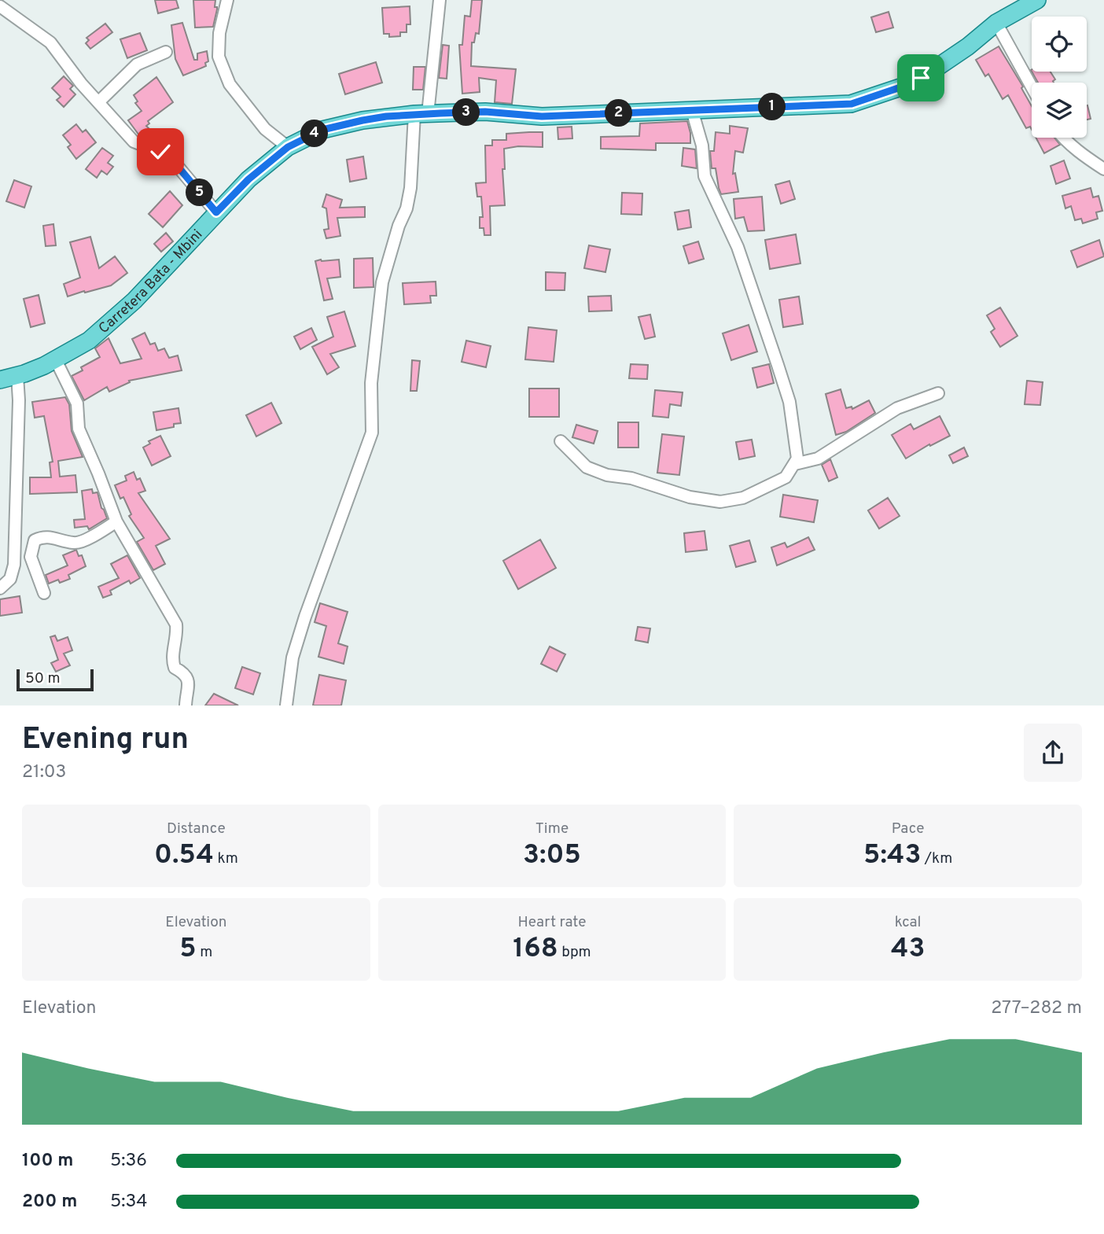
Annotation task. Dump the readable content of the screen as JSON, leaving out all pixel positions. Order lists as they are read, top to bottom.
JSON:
{
  "streets": {
    "main road": ["Carretera Bata - Mbini"]
  },
  "scale_bar": "50 m",
  "page": {
    "pins": [
      "1",
      "3",
      "2",
      "4",
      "5"
    ],
    "scale": "50 m",
    "heading": ["Evening run", "21:03"],
    "stats": [
      ["Distance", "0.54 km"],
      ["Time", "3:05"],
      ["Pace", "5:43 /km"],
      ["Elevation", "5 m"],
      ["Heart rate", "168 bpm"],
      ["kcal", "43"]
    ],
    "chart": ["Elevation", "277–282 m"],
    "list": [
      {
        "name": "100 m",
        "note": "5:36"
      },
      {
        "name": "200 m",
        "note": "5:34"
      }
    ]
  }
}
